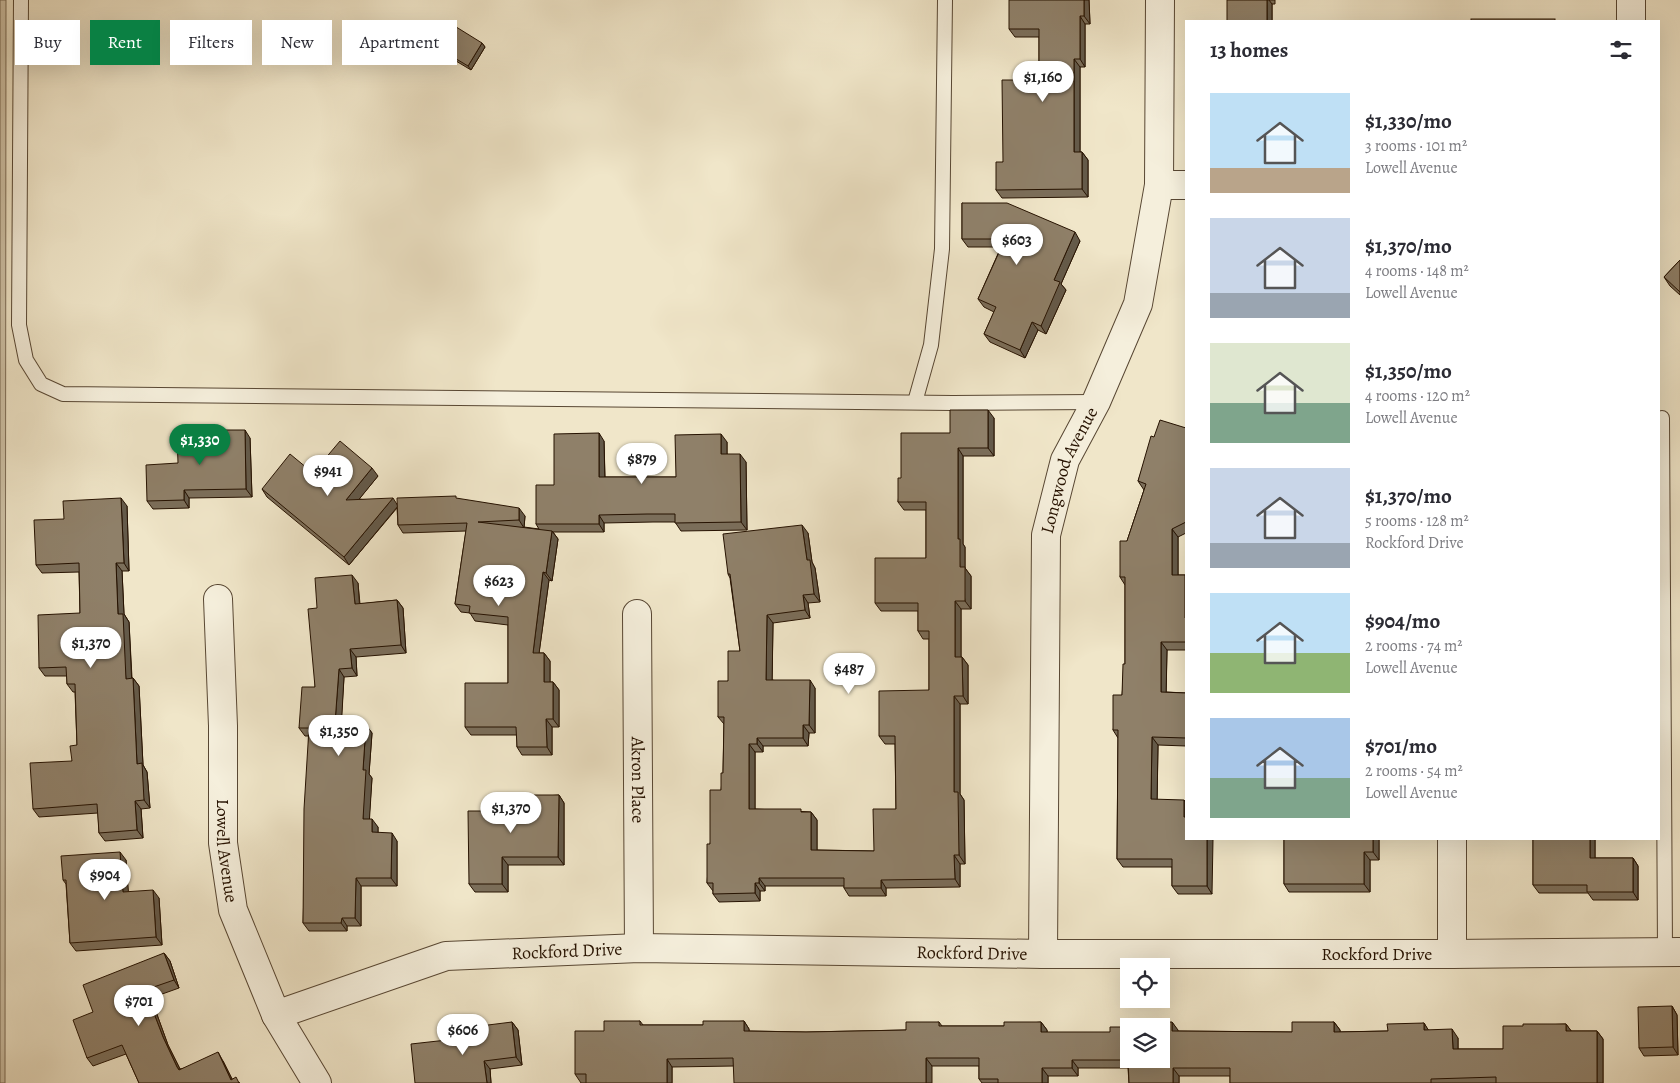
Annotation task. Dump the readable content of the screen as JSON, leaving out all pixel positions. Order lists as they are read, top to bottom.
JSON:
{
  "streets": {
    "street": [
      "Longwood Avenue",
      "Akron Place",
      "Lowell Avenue",
      "Rockford Drive"
    ]
  },
  "crossings": [
    ["Longwood Avenue", "Rockford Drive"],
    ["Akron Place", "Rockford Drive"],
    ["Lowell Avenue", "Rockford Drive"]
  ],
  "page": {
    "chip": [
      "Buy",
      "Rent",
      "Filters",
      "New",
      "Apartment"
    ],
    "heading": "13 homes",
    "price": [
      "$1,160",
      "$603",
      "$1,330",
      "$879",
      "$941",
      "$623",
      "$1,370",
      "$487",
      "$1,350",
      "$1,370",
      "$904",
      "$701",
      "$606"
    ],
    "list": [
      {
        "name": "$1,330/mo",
        "note": "3 rooms · 101 m² · Lowell Avenue"
      },
      {
        "name": "$1,370/mo",
        "note": "4 rooms · 148 m² · Lowell Avenue"
      },
      {
        "name": "$1,350/mo",
        "note": "4 rooms · 120 m² · Lowell Avenue"
      },
      {
        "name": "$1,370/mo",
        "note": "5 rooms · 128 m² · Rockford Drive"
      },
      {
        "name": "$904/mo",
        "note": "2 rooms · 74 m² · Lowell Avenue"
      },
      {
        "name": "$701/mo",
        "note": "2 rooms · 54 m² · Lowell Avenue"
      }
    ]
  }
}
